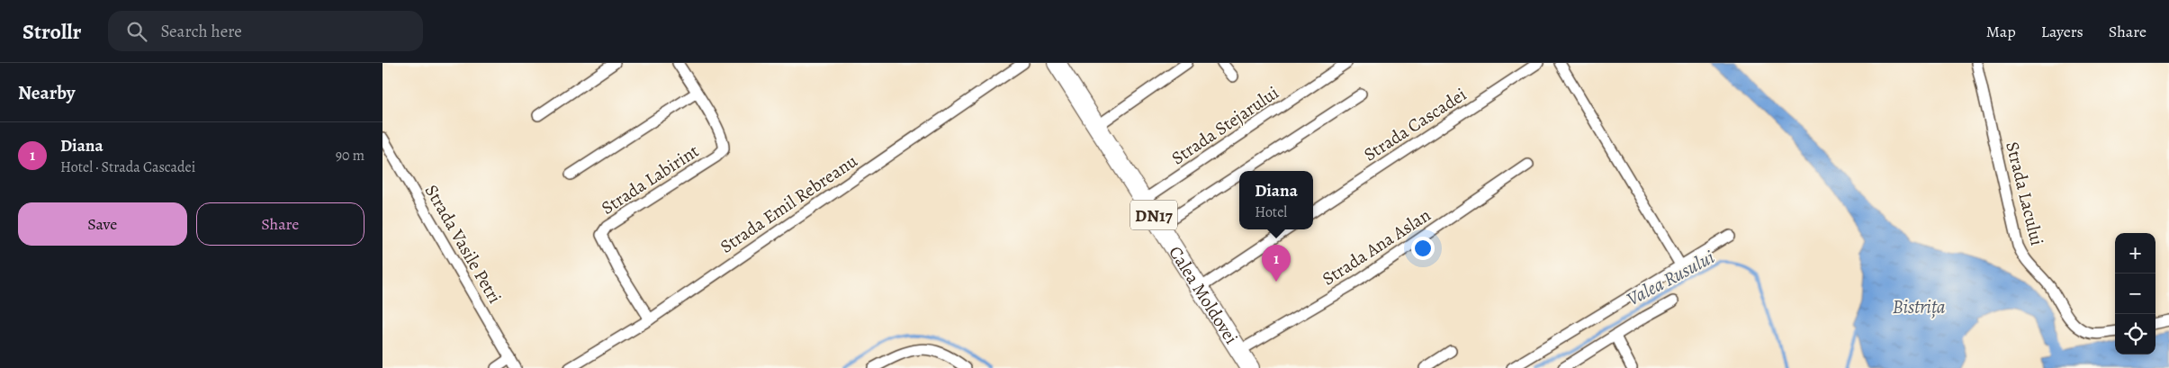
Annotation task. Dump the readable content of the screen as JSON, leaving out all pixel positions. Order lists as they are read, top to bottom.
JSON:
{
  "streets": {
    "highway": ["DN17", "Calea Moldovei"],
    "street": [
      "Strada Cascadei",
      "Strada Stejarului",
      "Strada Labirint",
      "Strada Lacului",
      "Strada Emil Rebreanu",
      "Strada Vasile Petri",
      "Strada Ana Aslan"
    ]
  },
  "crossings": [
    ["Strada Stejarului", "Calea Moldovei"],
    ["Strada Labirint", "Strada Emil Rebreanu"],
    ["Strada Ana Aslan", "Calea Moldovei"]
  ],
  "water": ["Valea Rusului", "Bistrița"],
  "page": {
    "header": "Strollr",
    "search": "Search here",
    "nav": ["Map", "Layers", "Share"],
    "heading": "Nearby",
    "list": [
      {
        "mark": "1",
        "name": "Diana",
        "note": "Hotel · Strada Cascadei",
        "value": "90 m"
      }
    ],
    "popup": ["Diana", "Hotel"],
    "buttons": ["Save", "Share"],
    "map_buttons": ["+", "−"],
    "pins": "1"
  }
}
